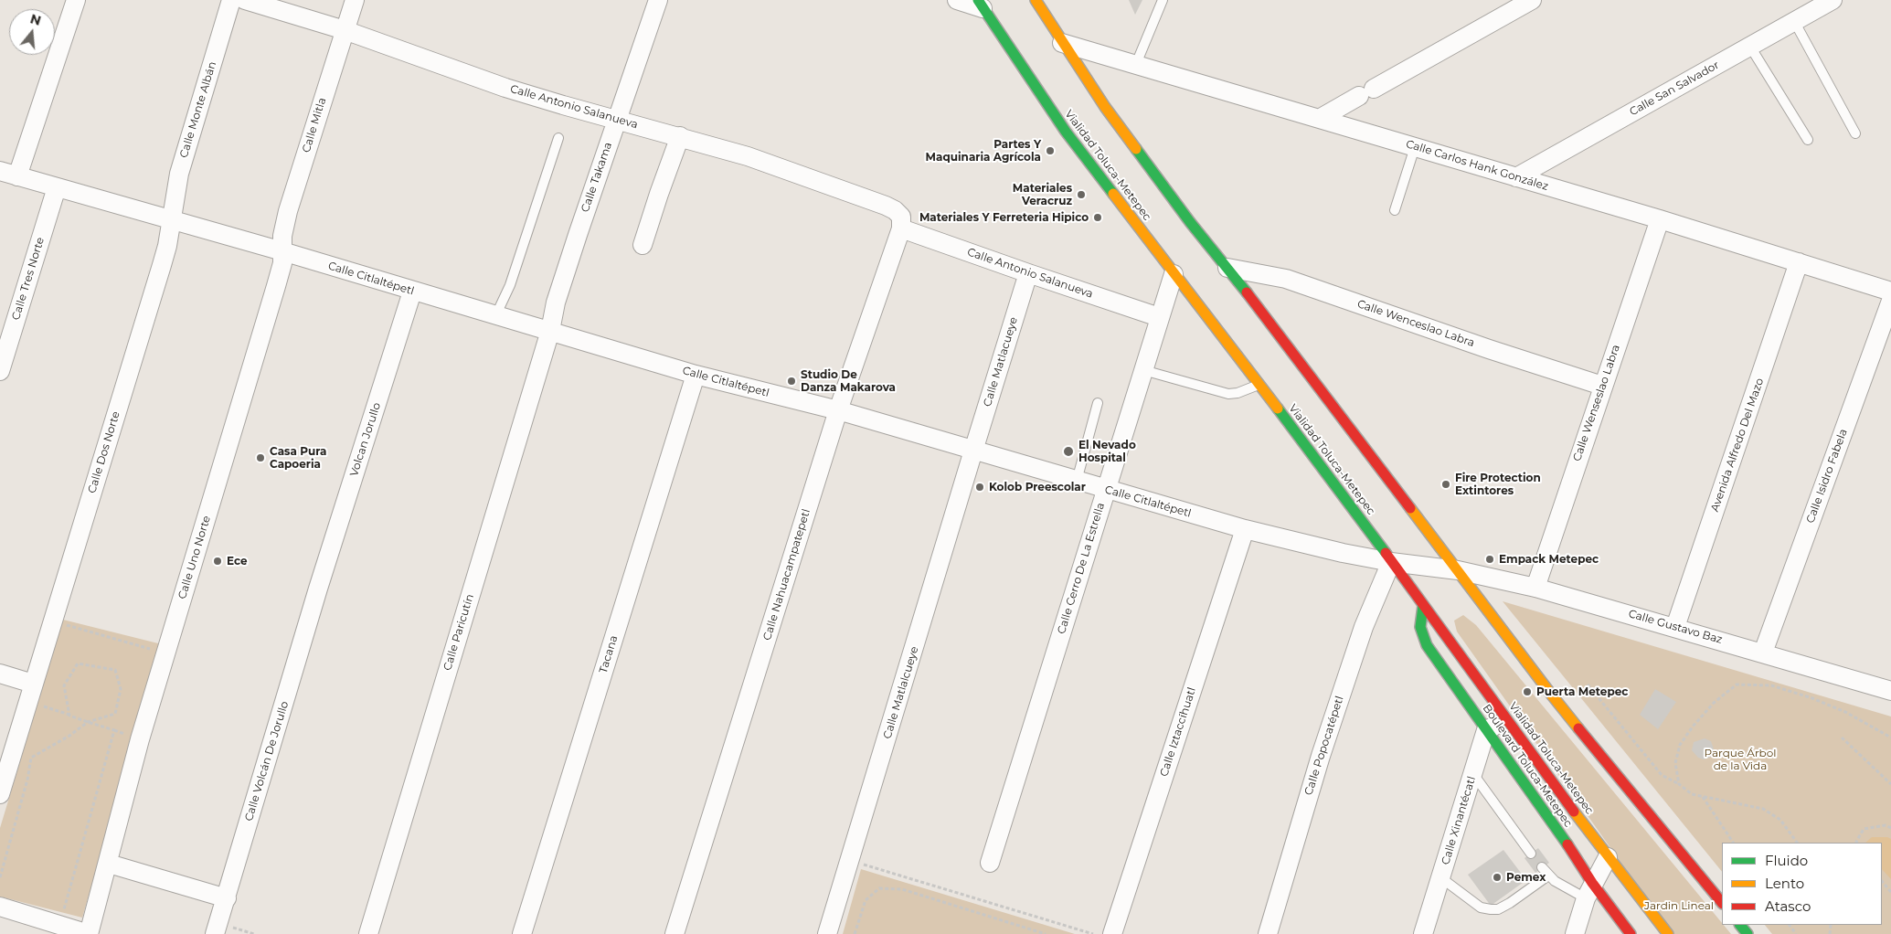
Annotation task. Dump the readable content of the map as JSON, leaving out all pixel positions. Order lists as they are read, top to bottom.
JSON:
{
  "streets": {
    "main road": ["Vialidad Toluca-Metepec", "Boulevard Toluca-Metepec"],
    "street": [
      "Calle San Salvador",
      "Calle Antonio Salanueva",
      "Calle Monte Albán",
      "Calle Mitla",
      "Calle Carlos Hank González",
      "Calle Takama",
      "Calle Tres Norte",
      "Calle Citlaltépetl",
      "Calle Wenceslao Labra",
      "Calle Matlacueye",
      "Calle Wenseslao Labra",
      "Volcan Jorullo",
      "Avenida Alfredo Del Mazo",
      "Calle Dos Norte",
      "Calle Isidro Fabela",
      "Calle Uno Norte",
      "Calle Cerro De La Estrella",
      "Calle Nahuacampatepetl",
      "Calle Gustavo Baz",
      "Calle Paricutín",
      "Tacana",
      "Calle Matlalcueye",
      "Calle Iztaccíhuatl",
      "Calle Popocatépetl",
      "Calle Volcán De Jorullo",
      "Calle Xinantécatl"
    ]
  },
  "crossings": [
    ["Calle San Salvador", "Calle Carlos Hank González"],
    ["Calle Antonio Salanueva", "Calle Mitla"],
    ["Calle Antonio Salanueva", "Calle Takama"],
    ["Calle Antonio Salanueva", "Calle Matlacueye"],
    ["Calle Antonio Salanueva", "Calle Cerro De La Estrella"],
    ["Calle Antonio Salanueva", "Calle Nahuacampatepetl"],
    ["Calle Monte Albán", "Calle Citlaltépetl"],
    ["Calle Monte Albán", "Calle Dos Norte"],
    ["Calle Mitla", "Calle Citlaltépetl"],
    ["Calle Mitla", "Calle Uno Norte"],
    ["Vialidad Toluca-Metepec", "Calle Citlaltépetl"],
    ["Vialidad Toluca-Metepec", "Calle Cerro De La Estrella"],
    ["Vialidad Toluca-Metepec", "Calle Popocatépetl"],
    ["Vialidad Toluca-Metepec", "Boulevard Toluca-Metepec"],
    ["Calle Carlos Hank González", "Calle Wenseslao Labra"],
    ["Calle Carlos Hank González", "Avenida Alfredo Del Mazo"],
    ["Calle Takama", "Calle Citlaltépetl"],
    ["Calle Takama", "Calle Paricutín"],
    ["Calle Tres Norte", "Calle Citlaltépetl"],
    ["Calle Citlaltépetl", "Calle Matlacueye"],
    ["Calle Citlaltépetl", "Volcan Jorullo"],
    ["Calle Citlaltépetl", "Calle Dos Norte"],
    ["Calle Citlaltépetl", "Calle Uno Norte"],
    ["Calle Citlaltépetl", "Calle Cerro De La Estrella"],
    ["Calle Citlaltépetl", "Calle Nahuacampatepetl"],
    ["Calle Citlaltépetl", "Calle Gustavo Baz"],
    ["Calle Citlaltépetl", "Calle Paricutín"],
    ["Calle Citlaltépetl", "Tacana"],
    ["Calle Citlaltépetl", "Calle Matlalcueye"],
    ["Calle Citlaltépetl", "Calle Iztaccíhuatl"],
    ["Calle Citlaltépetl", "Calle Popocatépetl"],
    ["Calle Wenceslao Labra", "Calle Wenseslao Labra"],
    ["Calle Matlacueye", "Calle Matlalcueye"],
    ["Calle Wenseslao Labra", "Calle Gustavo Baz"],
    ["Volcan Jorullo", "Calle Volcán De Jorullo"],
    ["Avenida Alfredo Del Mazo", "Calle Gustavo Baz"],
    ["Calle Isidro Fabela", "Calle Gustavo Baz"],
    ["Boulevard Toluca-Metepec", "Calle Xinantécatl"]
  ],
  "parks": ["Parque Árbol de la Vida", "Jardin Lineal"],
  "places": [
    "Partes Y Maquinaria Agrícola",
    "Materiales Veracruz",
    "Materiales Y Ferreteria Hipico",
    "Studio De Danza Makarova",
    "El Nevado Hospital",
    "Casa Pura Capoeria",
    "Fire Protection Extintores",
    "Kolob Preescolar",
    "Empack Metepec",
    "Ece",
    "Puerta Metepec",
    "Pemex"
  ],
  "legend": ["Fluido", "Lento", "Atasco"],
  "north": "top"
}
